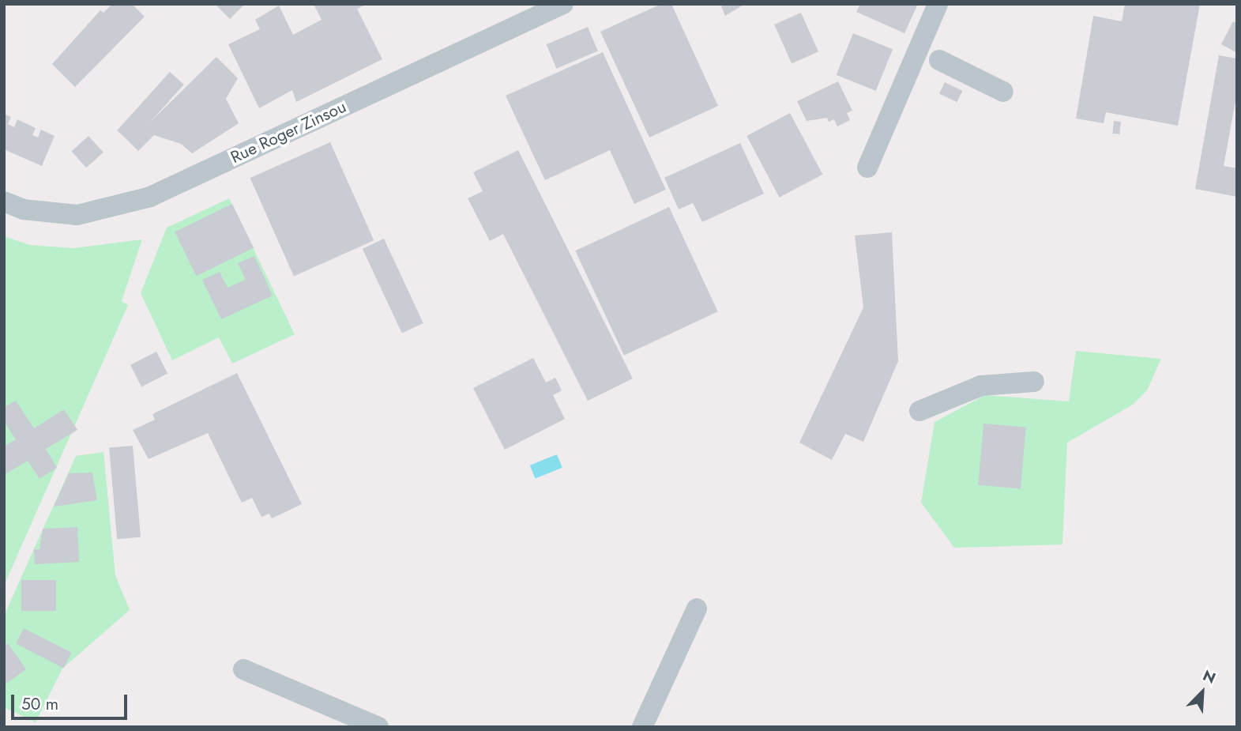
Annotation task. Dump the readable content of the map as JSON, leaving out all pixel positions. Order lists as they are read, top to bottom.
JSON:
{
  "streets": {
    "street": ["Rue Roger Zinsou"]
  },
  "scale_bar": "50 m",
  "north": "top right"
}
